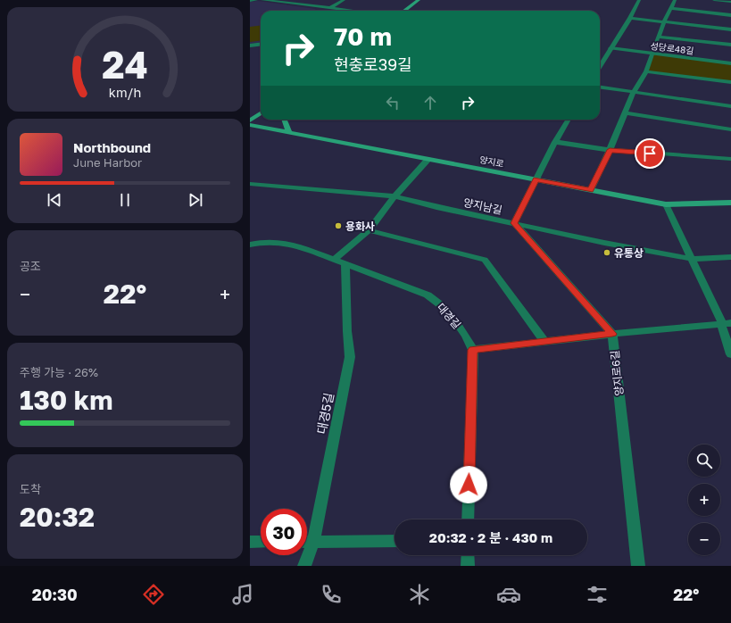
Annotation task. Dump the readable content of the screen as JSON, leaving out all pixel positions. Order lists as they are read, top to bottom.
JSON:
{
  "streets": {
    "main road": ["양지로"],
    "street": [
      "성당로48길",
      "양지남길",
      "대경길",
      "양지로6길",
      "대경5길"
    ]
  },
  "crossings": [
    ["대경길", "대경5길"]
  ],
  "places": ["용화사", "유통상"],
  "page": {
    "turn": ["70 m", "현충로39길"],
    "song": ["Northbound", "June Harbor"],
    "tile": [
      "공조",
      ["주행 가능 · 26%", "130 km"],
      ["도착", "20:32"]
    ],
    "heat": ["−", "22°", "+"],
    "map_buttons": ["+", "−"],
    "limit": "30",
    "trip": "20:32 · 2 분 · 430 m",
    "tabs": ["20:30", "22°"],
    "gauge": ["24", "km/h"]
  }
}
